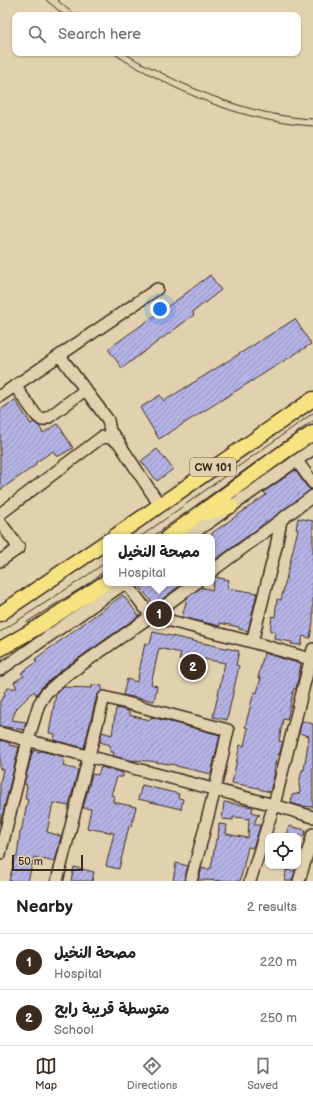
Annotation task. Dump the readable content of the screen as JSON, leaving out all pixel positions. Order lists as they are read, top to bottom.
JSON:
{
  "streets": {
    "main road": ["CW 101"]
  },
  "scale_bar": "50 m",
  "page": {
    "search": "Search here",
    "popup": ["مصحة النخيل", "Hospital"],
    "pins": ["1", "2"],
    "scale": "50 m",
    "heading": ["Nearby", "2 results"],
    "list": [
      {
        "mark": "1",
        "name": "مصحة النخيل",
        "note": "Hospital",
        "value": "220 m"
      },
      {
        "mark": "2",
        "name": "متوسطة قريبة رابح",
        "note": "School",
        "value": "250 m"
      }
    ],
    "nav": ["Map", "Directions", "Saved"]
  }
}
